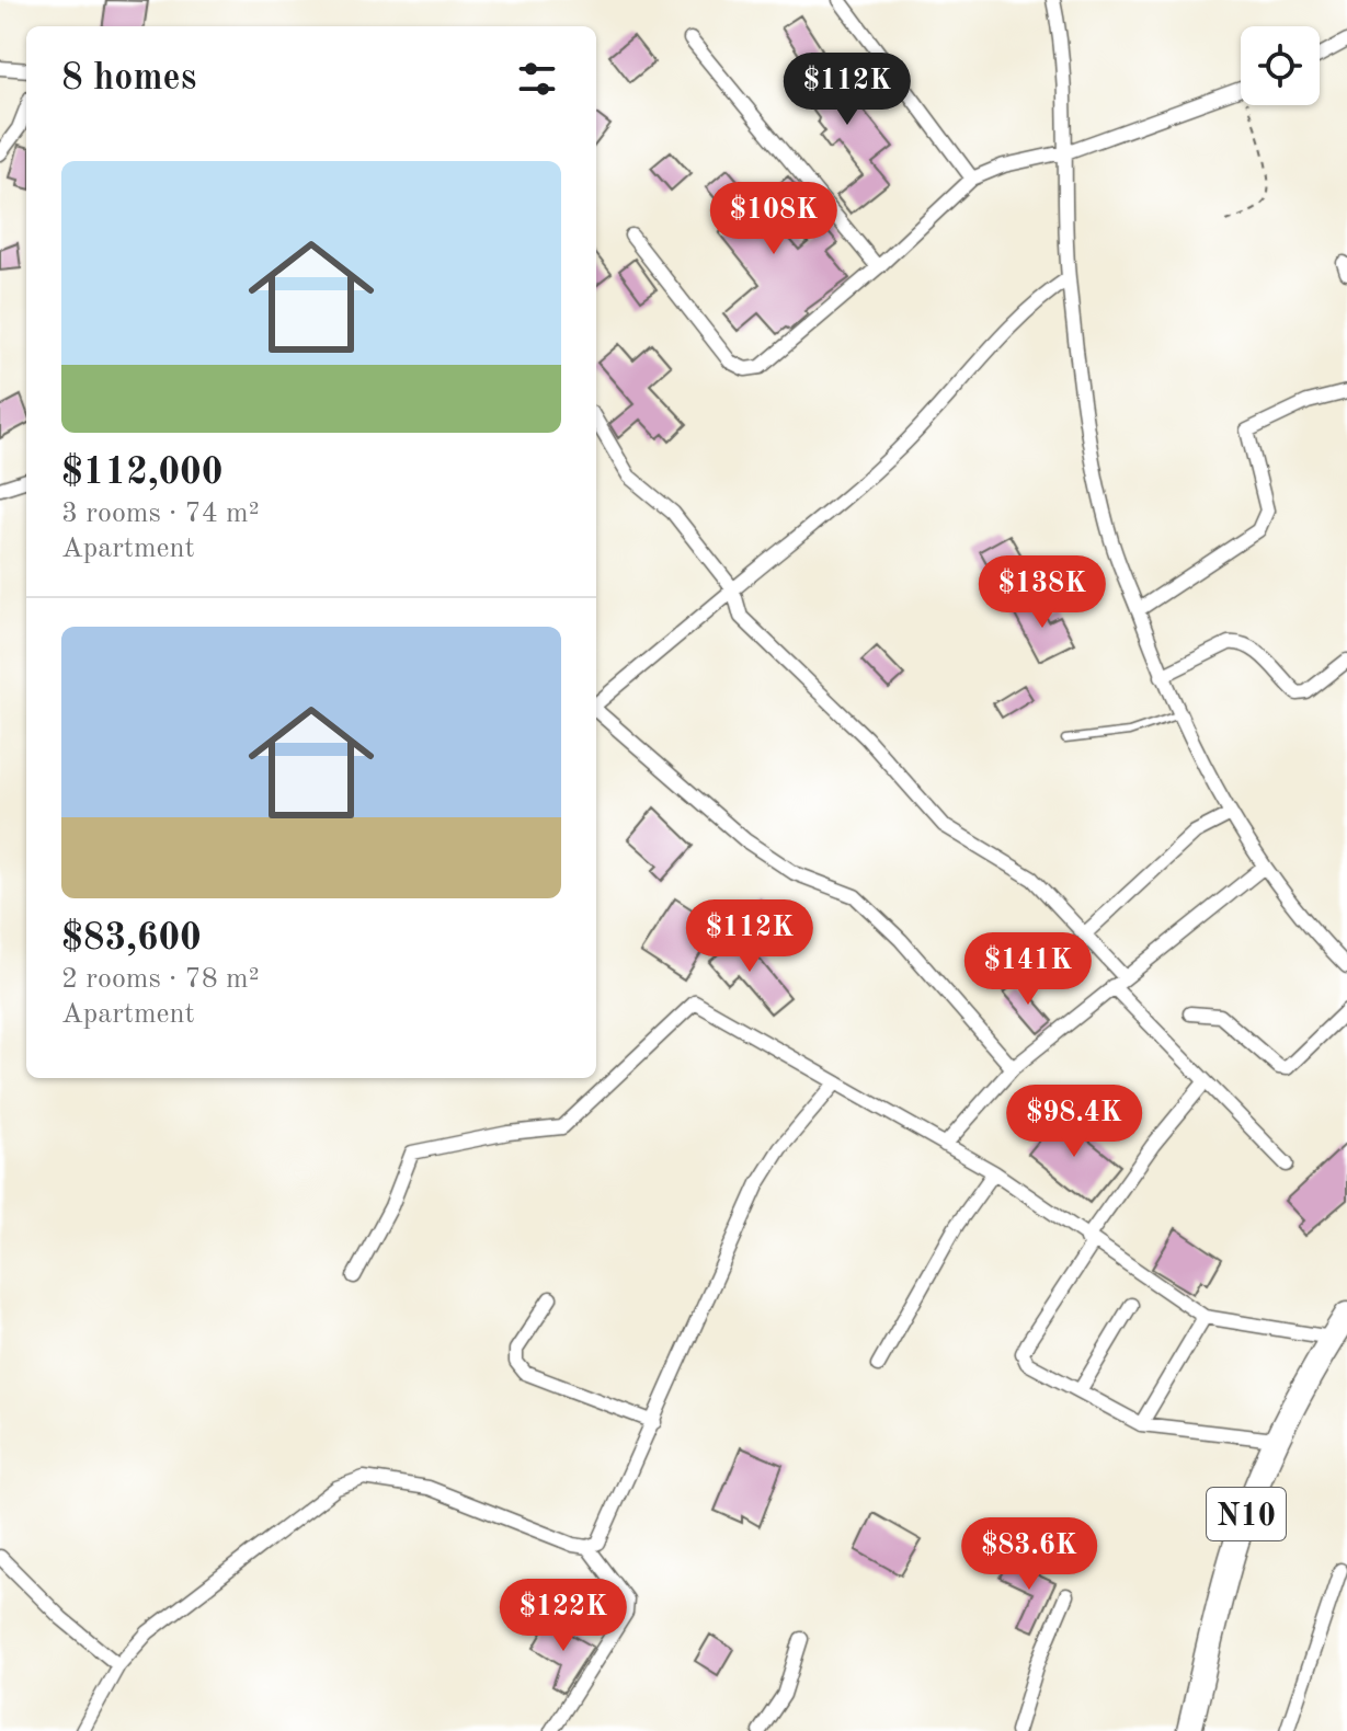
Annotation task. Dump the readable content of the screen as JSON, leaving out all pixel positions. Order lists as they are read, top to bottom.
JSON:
{
  "streets": {
    "highway": ["N10"]
  },
  "page": {
    "heading": "8 homes",
    "price": [
      "$112K",
      "$108K",
      "$138K",
      "$112K",
      "$141K",
      "$98.4K",
      "$83.6K",
      "$122K"
    ],
    "list": [
      {
        "name": "$112,000",
        "note": "3 rooms · 74 m² · Apartment"
      },
      {
        "name": "$83,600",
        "note": "2 rooms · 78 m² · Apartment"
      }
    ]
  }
}
